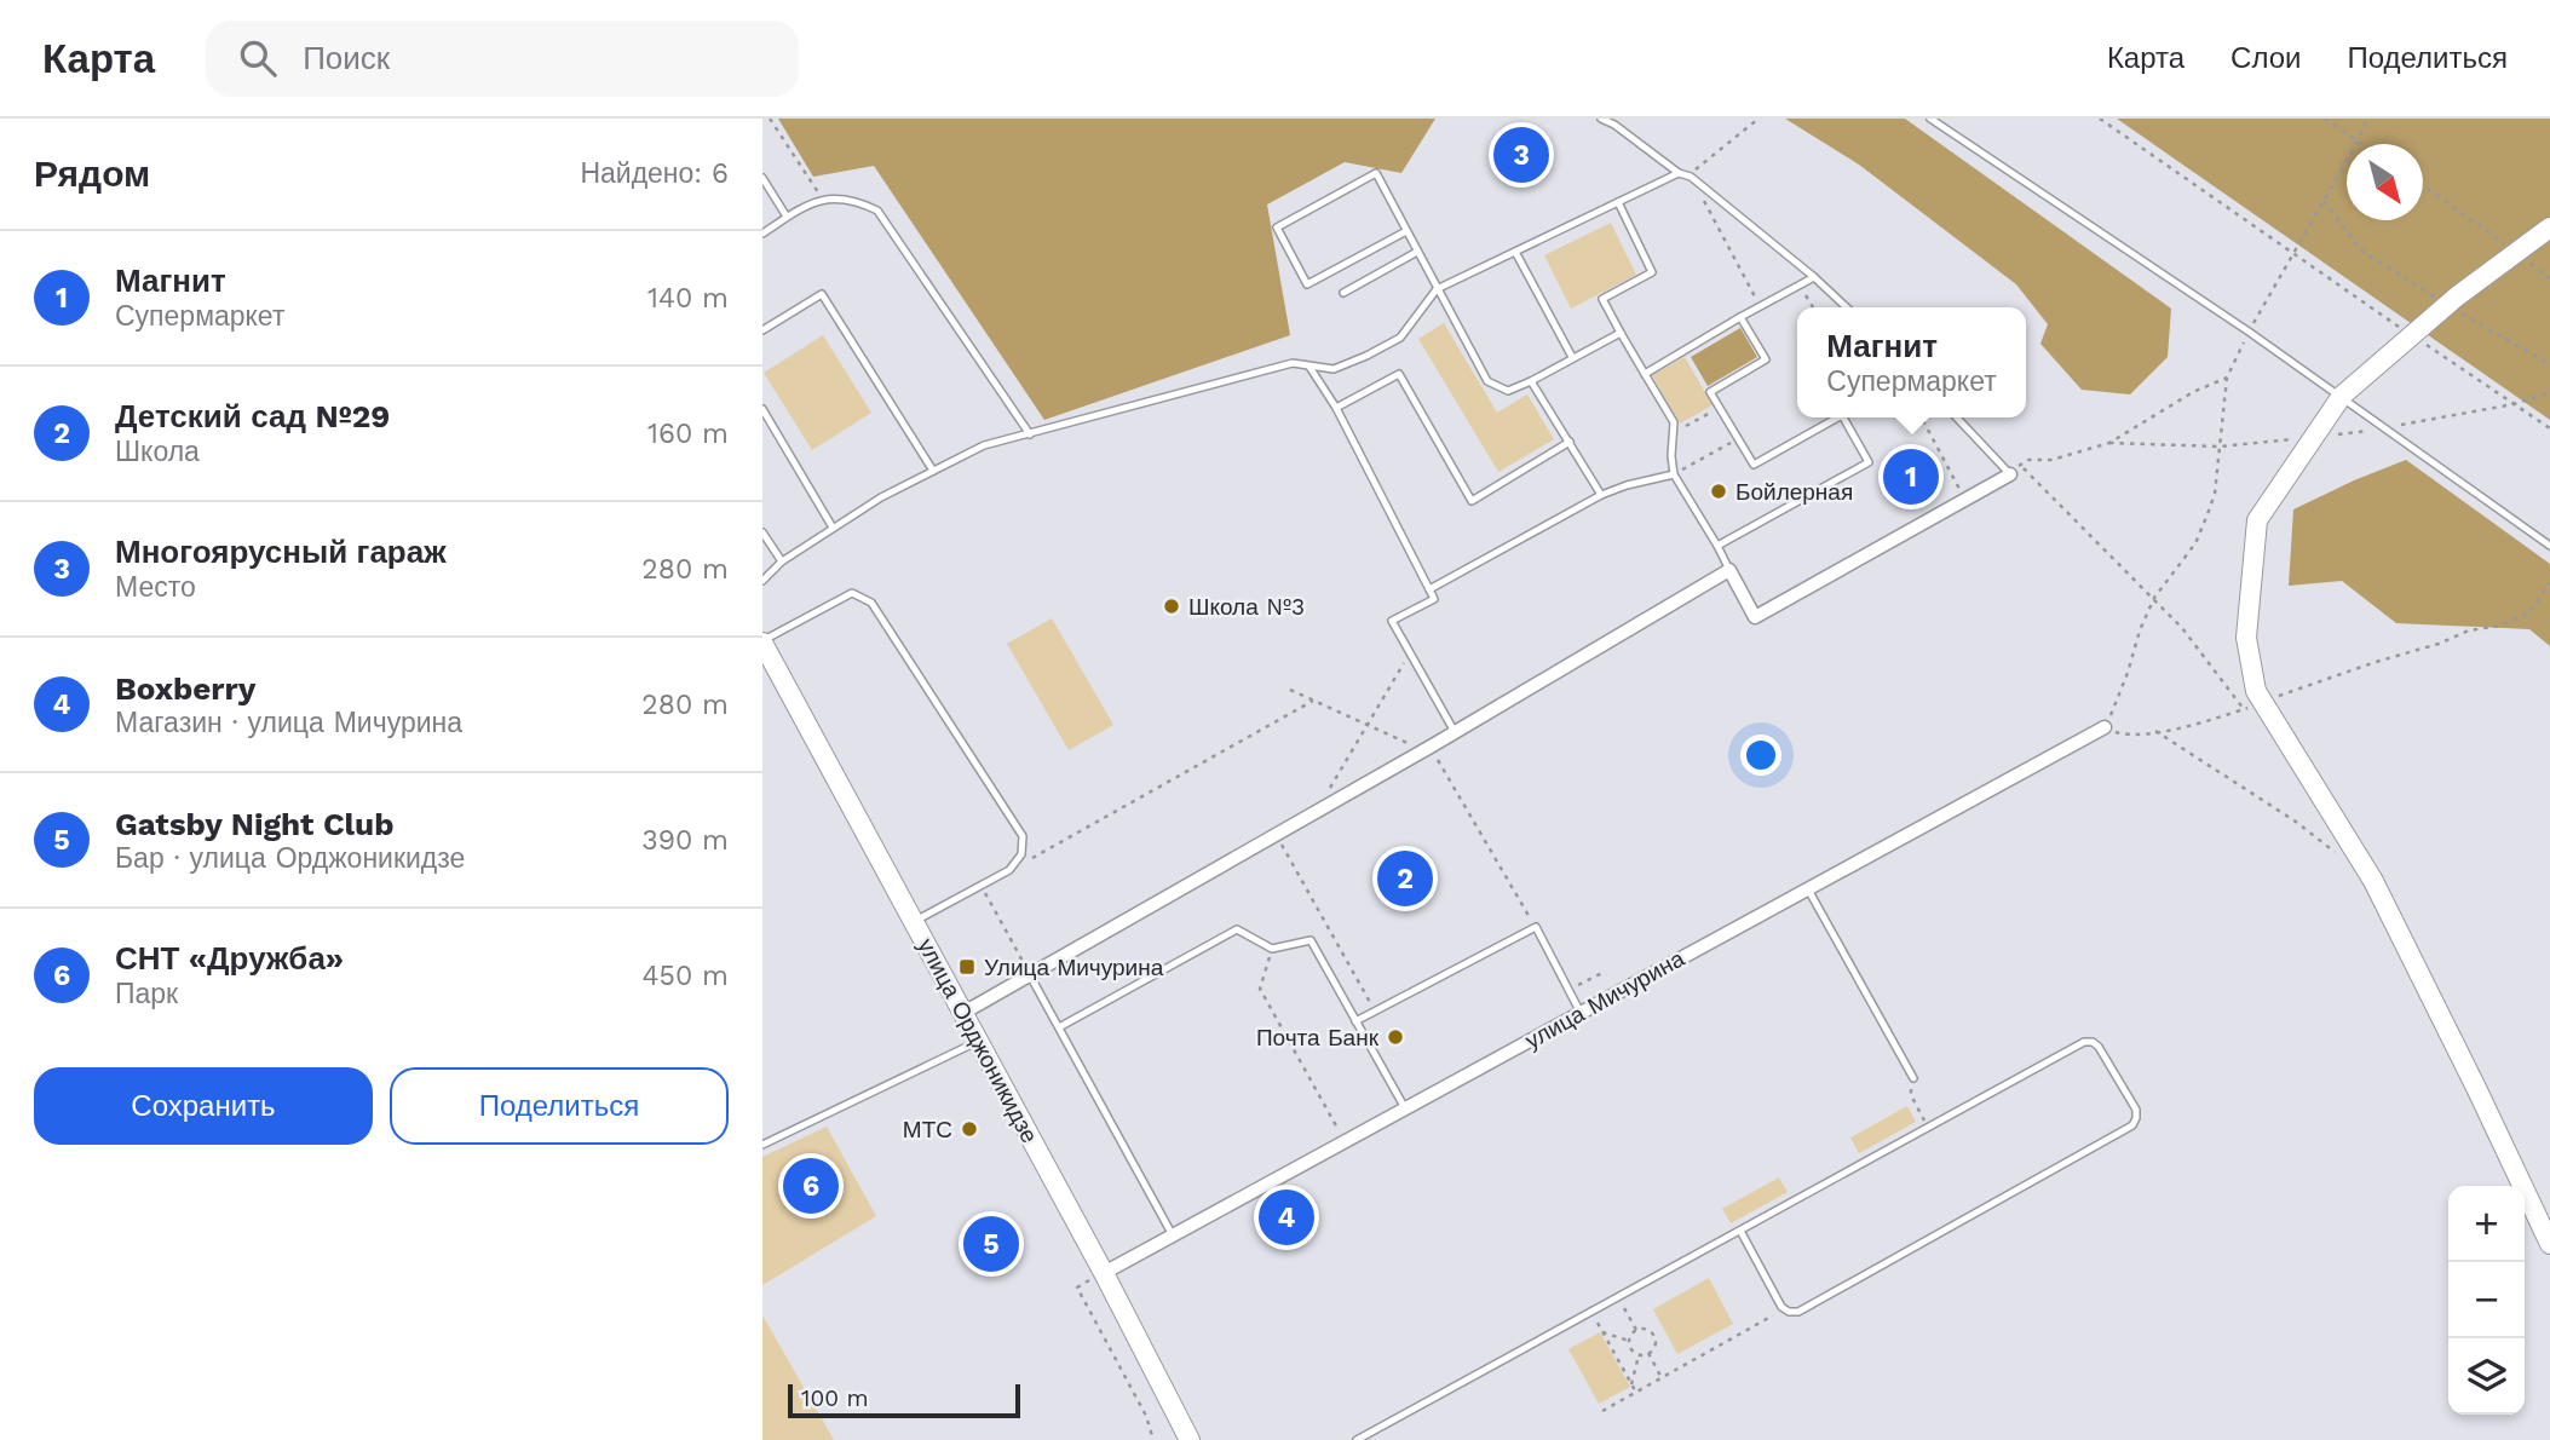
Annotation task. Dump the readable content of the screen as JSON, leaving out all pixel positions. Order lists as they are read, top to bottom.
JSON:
{
  "streets": {
    "street": ["улица Мичурина", "улица Орджоникидзе"]
  },
  "crossings": [
    ["улица Мичурина", "улица Орджоникидзе"]
  ],
  "places": {
    "other": [
      "Бойлерная",
      "Школа №3",
      "Почта Банк",
      "МТС"
    ],
    "transit": ["Улица Мичурина"]
  },
  "scale_bar": "100 m",
  "north": "bottom right",
  "page": {
    "header": "Карта",
    "search": "Поиск",
    "nav": ["Карта", "Слои", "Поделиться"],
    "heading": ["Рядом", "Найдено: 6"],
    "pins": [
      "3",
      "1",
      "2",
      "6",
      "4",
      "5"
    ],
    "list": [
      {
        "mark": "1",
        "name": "Магнит",
        "note": "Супермаркет",
        "value": "140 m"
      },
      {
        "mark": "2",
        "name": "Детский сад №29",
        "note": "Школа",
        "value": "160 m"
      },
      {
        "mark": "3",
        "name": "Многоярусный гараж",
        "note": "Место",
        "value": "280 m"
      },
      {
        "mark": "4",
        "name": "Boxberry",
        "note": "Магазин · улица Мичурина",
        "value": "280 m"
      },
      {
        "mark": "5",
        "name": "Gatsby Night Club",
        "note": "Бар · улица Орджоникидзе",
        "value": "390 m"
      },
      {
        "mark": "6",
        "name": "СНТ «Дружба»",
        "note": "Парк",
        "value": "450 m"
      }
    ],
    "popup": ["Магнит", "Супермаркет"],
    "buttons": ["Сохранить", "Поделиться"],
    "map_buttons": ["+", "−"],
    "scale": "100 m"
  }
}
